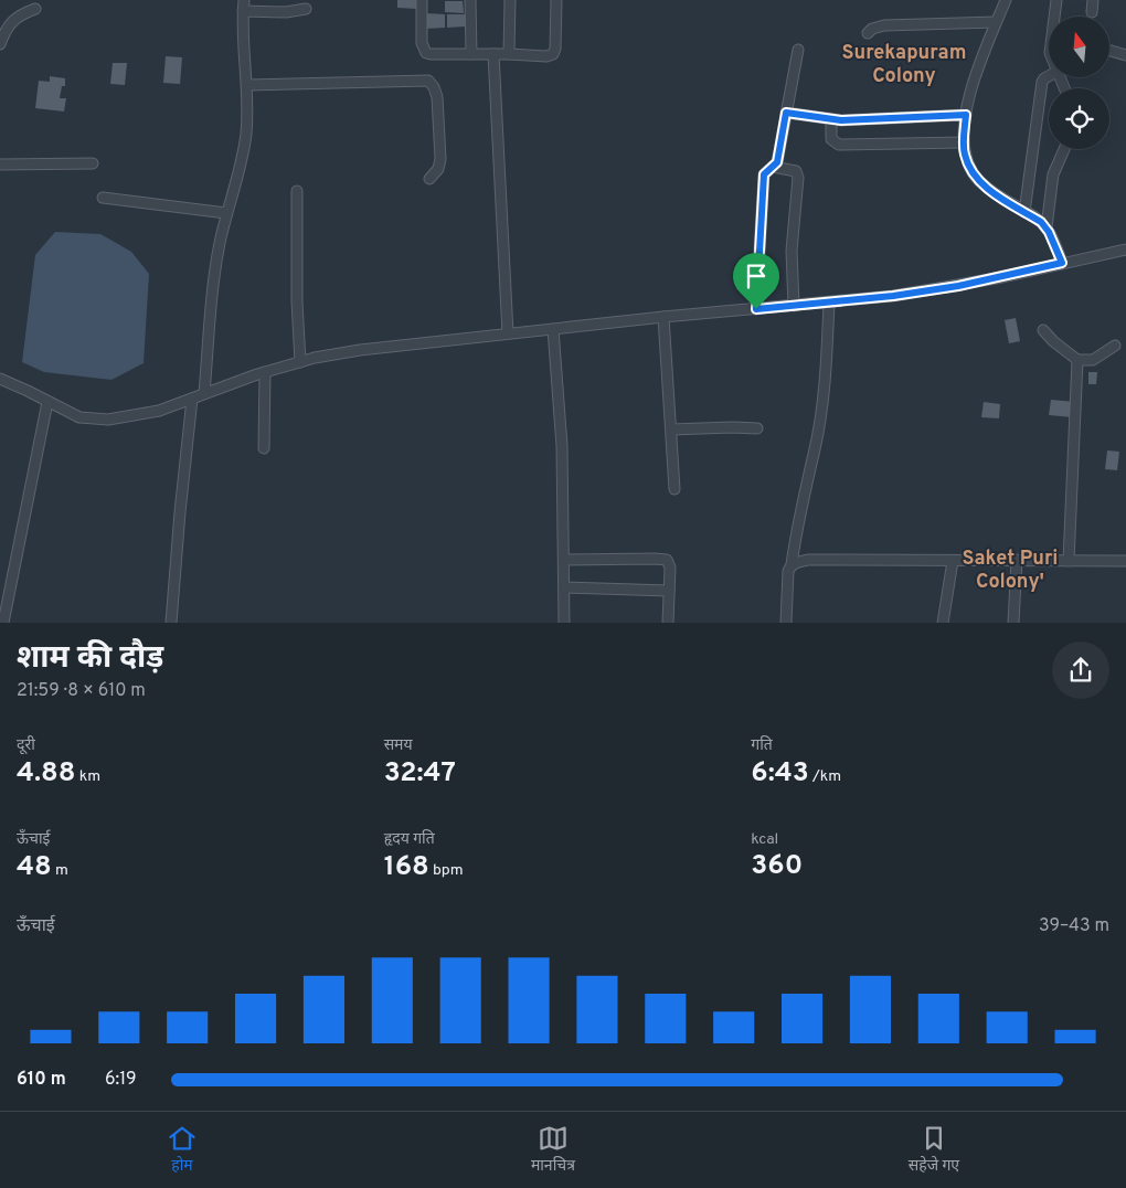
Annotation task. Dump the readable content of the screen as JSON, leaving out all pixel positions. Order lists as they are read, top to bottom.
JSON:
{
  "districts": ["Surekapuram Colony", "Saket Puri Colony'"],
  "north": "top",
  "page": {
    "heading": ["शाम की दौड़", "21:59 · 8 × 610 m"],
    "stats": [
      ["दूरी", "4.88 km"],
      ["समय", "32:47"],
      ["गति", "6:43 /km"],
      ["ऊँचाई", "48 m"],
      ["हृदय गति", "168 bpm"],
      ["kcal", "360"]
    ],
    "chart": ["ऊँचाई", "39–43 m"],
    "list": [
      {
        "name": "610 m",
        "note": "6:19"
      }
    ],
    "tabs": ["होम", "मानचित्र", "सहेजे गए"]
  }
}
